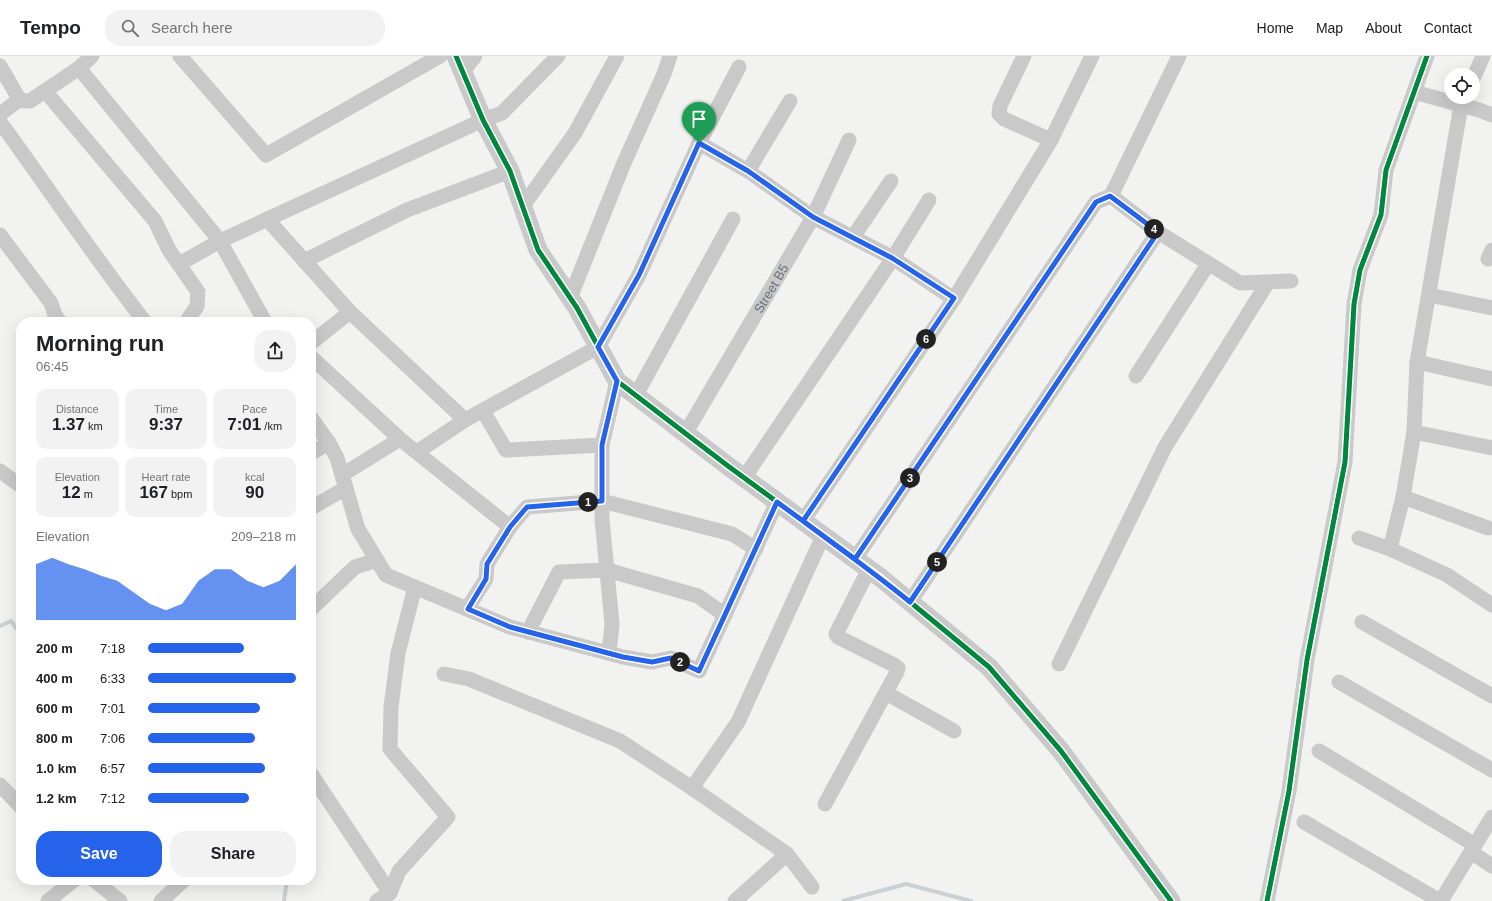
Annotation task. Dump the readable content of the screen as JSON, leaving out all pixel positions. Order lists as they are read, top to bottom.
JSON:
{
  "streets": {
    "street": ["Street B5"]
  },
  "page": {
    "header": "Tempo",
    "search": "Search here",
    "nav": [
      "Home",
      "Map",
      "About",
      "Contact"
    ],
    "pins": [
      "4",
      "6",
      "3",
      "1",
      "5",
      "2"
    ],
    "heading": ["Morning run", "06:45"],
    "stats": [
      ["Distance", "1.37 km"],
      ["Time", "9:37"],
      ["Pace", "7:01 /km"],
      ["Elevation", "12 m"],
      ["Heart rate", "167 bpm"],
      ["kcal", "90"]
    ],
    "chart": ["Elevation", "209–218 m"],
    "list": [
      {
        "name": "200 m",
        "note": "7:18"
      },
      {
        "name": "400 m",
        "note": "6:33"
      },
      {
        "name": "600 m",
        "note": "7:01"
      },
      {
        "name": "800 m",
        "note": "7:06"
      },
      {
        "name": "1.0 km",
        "note": "6:57"
      },
      {
        "name": "1.2 km",
        "note": "7:12"
      }
    ],
    "buttons": ["Save", "Share"]
  }
}
